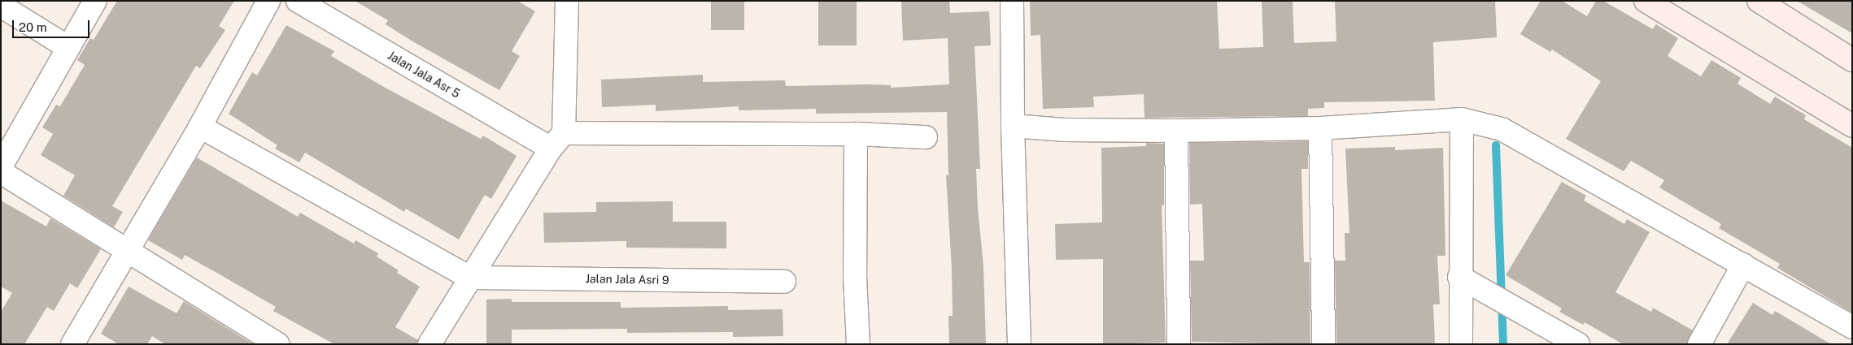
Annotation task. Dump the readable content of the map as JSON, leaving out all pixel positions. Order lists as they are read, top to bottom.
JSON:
{
  "streets": {
    "street": ["Jalan Jala Asr 5", "Jalan Jala Asri 9"]
  },
  "scale_bar": "20 m"
}
